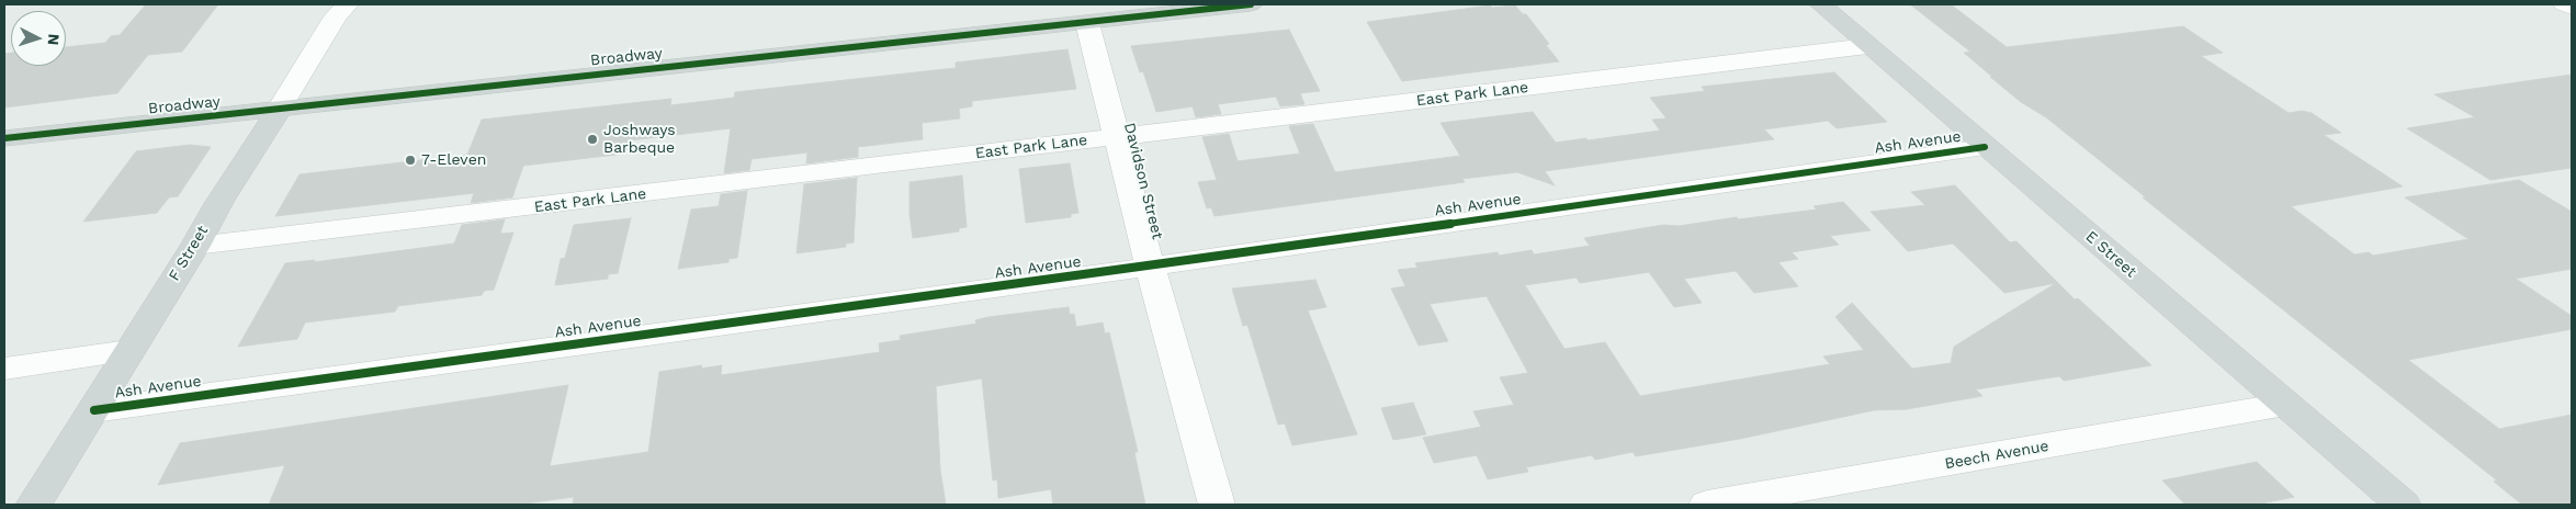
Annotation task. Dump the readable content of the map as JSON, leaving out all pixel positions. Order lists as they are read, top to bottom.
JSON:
{
  "streets": {
    "main road": ["Broadway", "F Street", "E Street"],
    "street": [
      "East Park Lane",
      "Ash Avenue",
      "Davidson Street",
      "Beech Avenue"
    ]
  },
  "crossings": [
    ["Broadway", "Davidson Street"],
    ["Broadway", "F Street"],
    ["East Park Lane", "Davidson Street"],
    ["East Park Lane", "F Street"],
    ["East Park Lane", "E Street"],
    ["Ash Avenue", "Davidson Street"],
    ["Ash Avenue", "F Street"],
    ["Ash Avenue", "E Street"],
    ["E Street", "Beech Avenue"]
  ],
  "places": ["Joshways Barbeque", "7-Eleven"],
  "north": "right"
}
